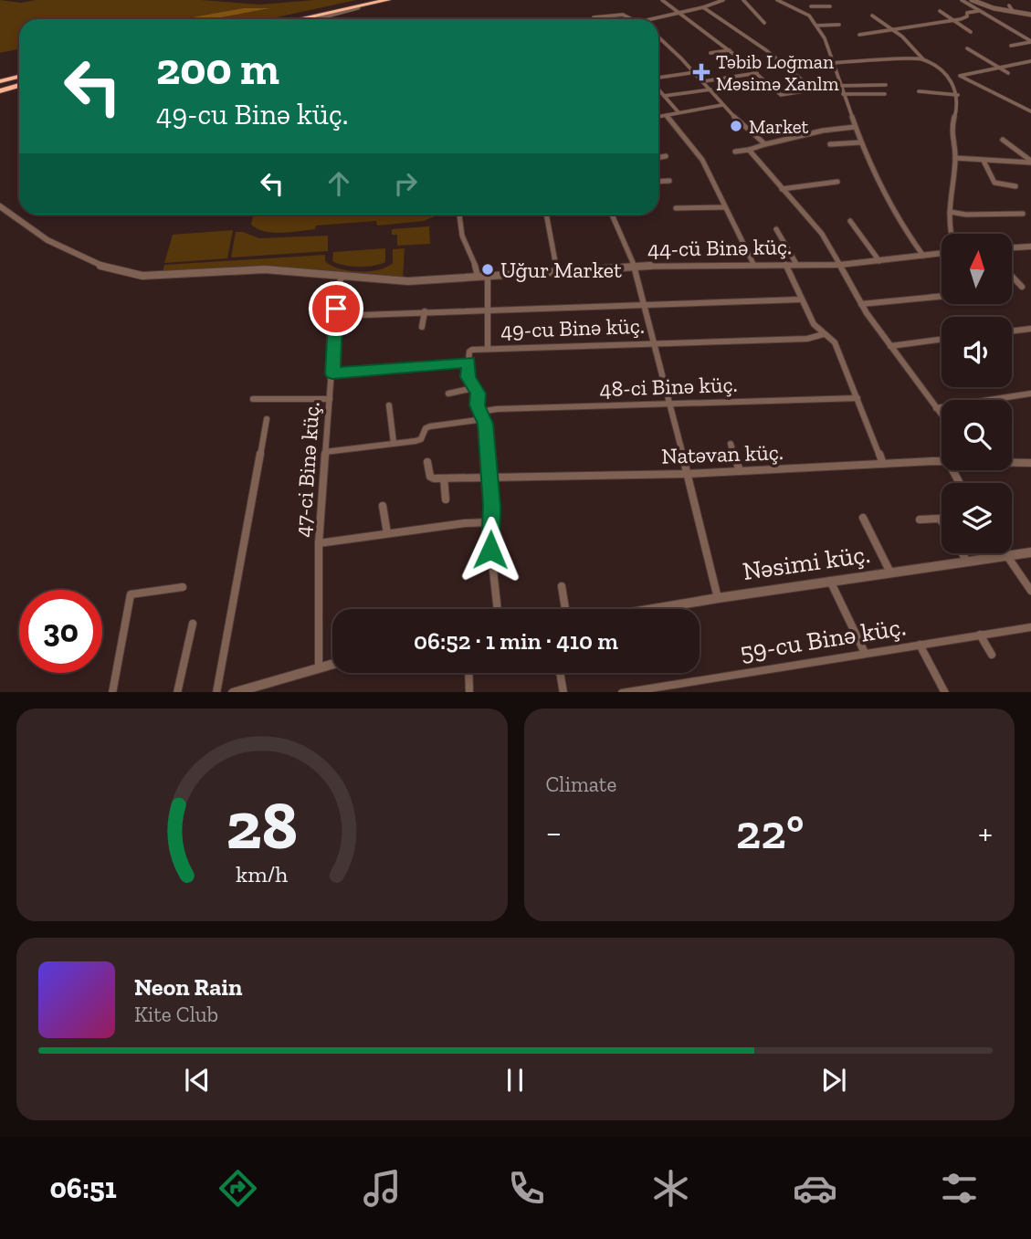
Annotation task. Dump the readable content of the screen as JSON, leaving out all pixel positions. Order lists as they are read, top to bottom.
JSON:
{
  "streets": {
    "street": [
      "44-cü Binə küç.",
      "49-cu Binə küç.",
      "48-ci Binə küç.",
      "Natəvan küç.",
      "47-ci Binə küç.",
      "Nəsimi küç.",
      "59-cu Binə küç."
    ]
  },
  "crossings": [
    ["44-cü Binə küç.", "47-ci Binə küç."],
    ["49-cu Binə küç.", "47-ci Binə küç."],
    ["48-ci Binə küç.", "47-ci Binə küç."]
  ],
  "places": {
    "health": ["Təbib Loğman Məsimə Xanlm"],
    "other": ["Market", "Uğur Market"]
  },
  "north": "top",
  "page": {
    "turn": ["200 m", "49-cu Binə küç."],
    "limit": "30",
    "trip": "06:52 · 1 min · 410 m",
    "tile": "Climate",
    "heat": ["−", "22°", "+"],
    "song": ["Neon Rain", "Kite Club"],
    "tabs": "06:51",
    "gauge": ["28", "km/h"]
  }
}
